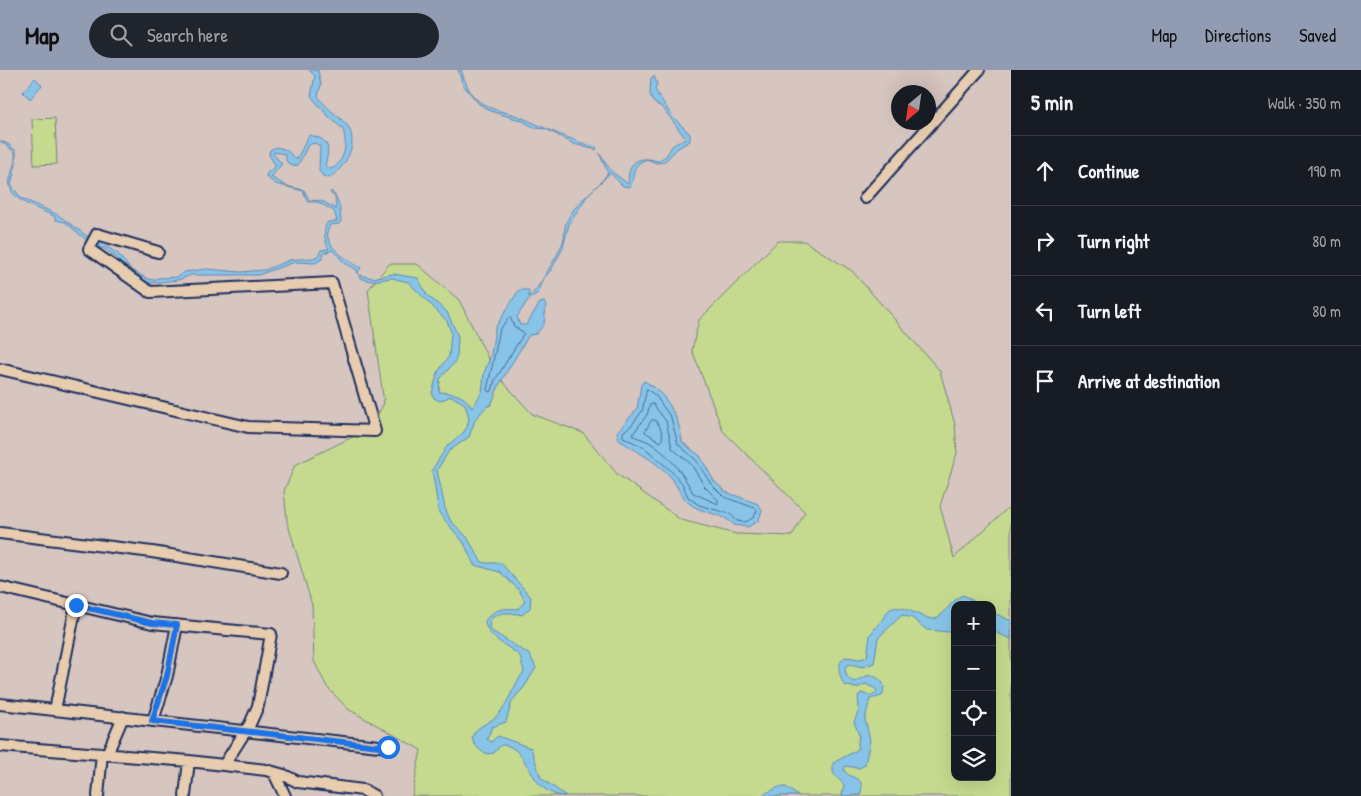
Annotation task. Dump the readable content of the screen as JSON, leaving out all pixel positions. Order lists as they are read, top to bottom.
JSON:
{
  "north": "bottom left",
  "page": {
    "header": "Map",
    "search": "Search here",
    "nav": ["Map", "Directions", "Saved"],
    "heading": ["5 min", "Walk · 350 m"],
    "list": [
      ["Continue", "190 m"],
      ["Turn right", "80 m"],
      ["Turn left", "80 m"],
      "Arrive at destination"
    ],
    "map_buttons": ["+", "−"]
  }
}
